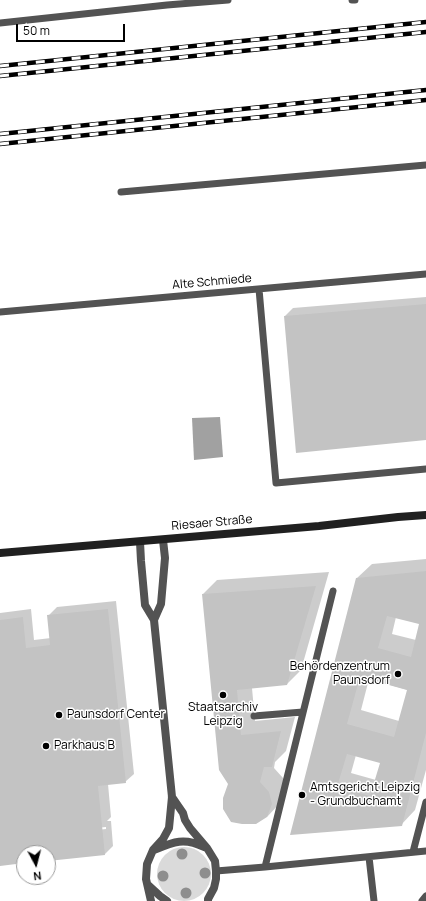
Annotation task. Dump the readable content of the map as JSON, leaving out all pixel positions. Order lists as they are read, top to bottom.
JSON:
{
  "streets": {
    "main road": ["Riesaer Straße"],
    "lane": ["Alte Schmiede"]
  },
  "places": [
    "Behördenzentrum Paunsdorf",
    "Staatsarchiv Leipzig",
    "Paunsdorf Center",
    "Parkhaus B",
    "Amtsgericht Leipzig - Grundbuchamt"
  ],
  "scale_bar": "50 m",
  "north": "bottom"
}
